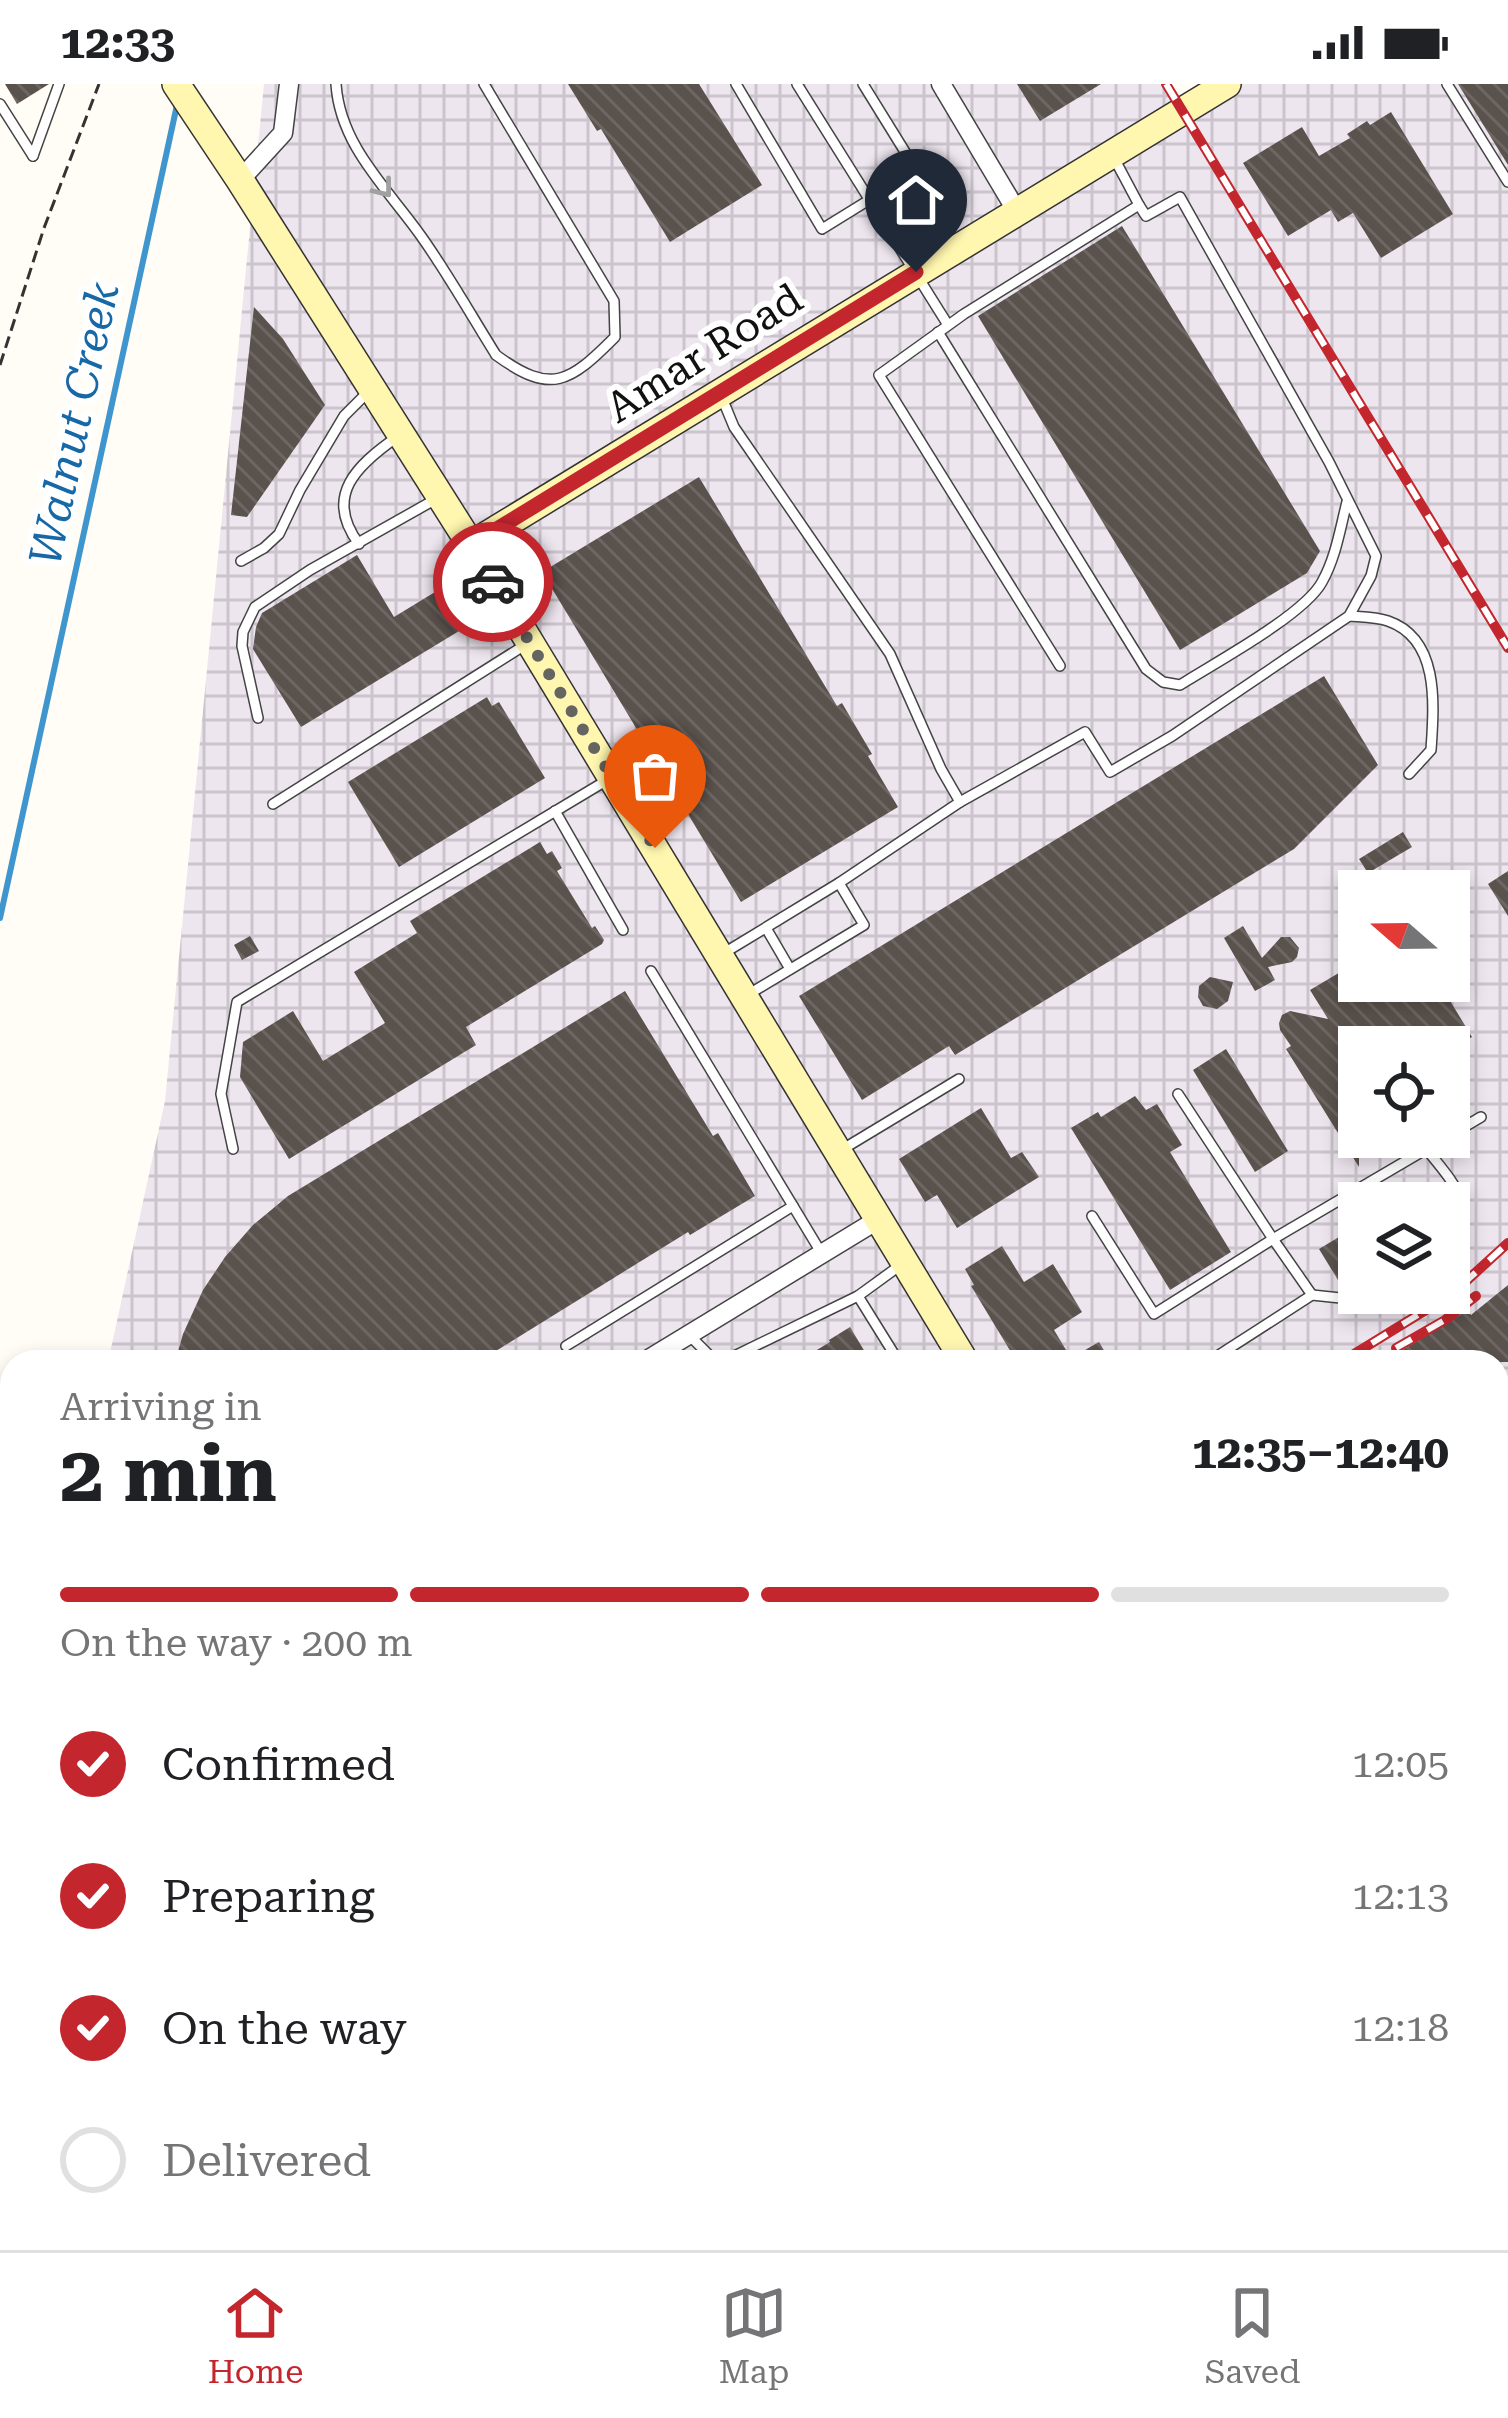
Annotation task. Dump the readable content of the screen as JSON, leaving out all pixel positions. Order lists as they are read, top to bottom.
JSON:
{
  "streets": {
    "main road": ["Amar Road"]
  },
  "water": ["Walnut Creek"],
  "north": "left",
  "page": {
    "status": "12:33",
    "heading": ["2 min", "Arriving in", "12:35–12:40"],
    "bar": "On the way · 200 m",
    "list": [
      ["Confirmed", "12:05"],
      ["Preparing", "12:13"],
      ["On the way", "12:18"],
      "Delivered"
    ],
    "tabs": ["Home", "Map", "Saved"]
  }
}
